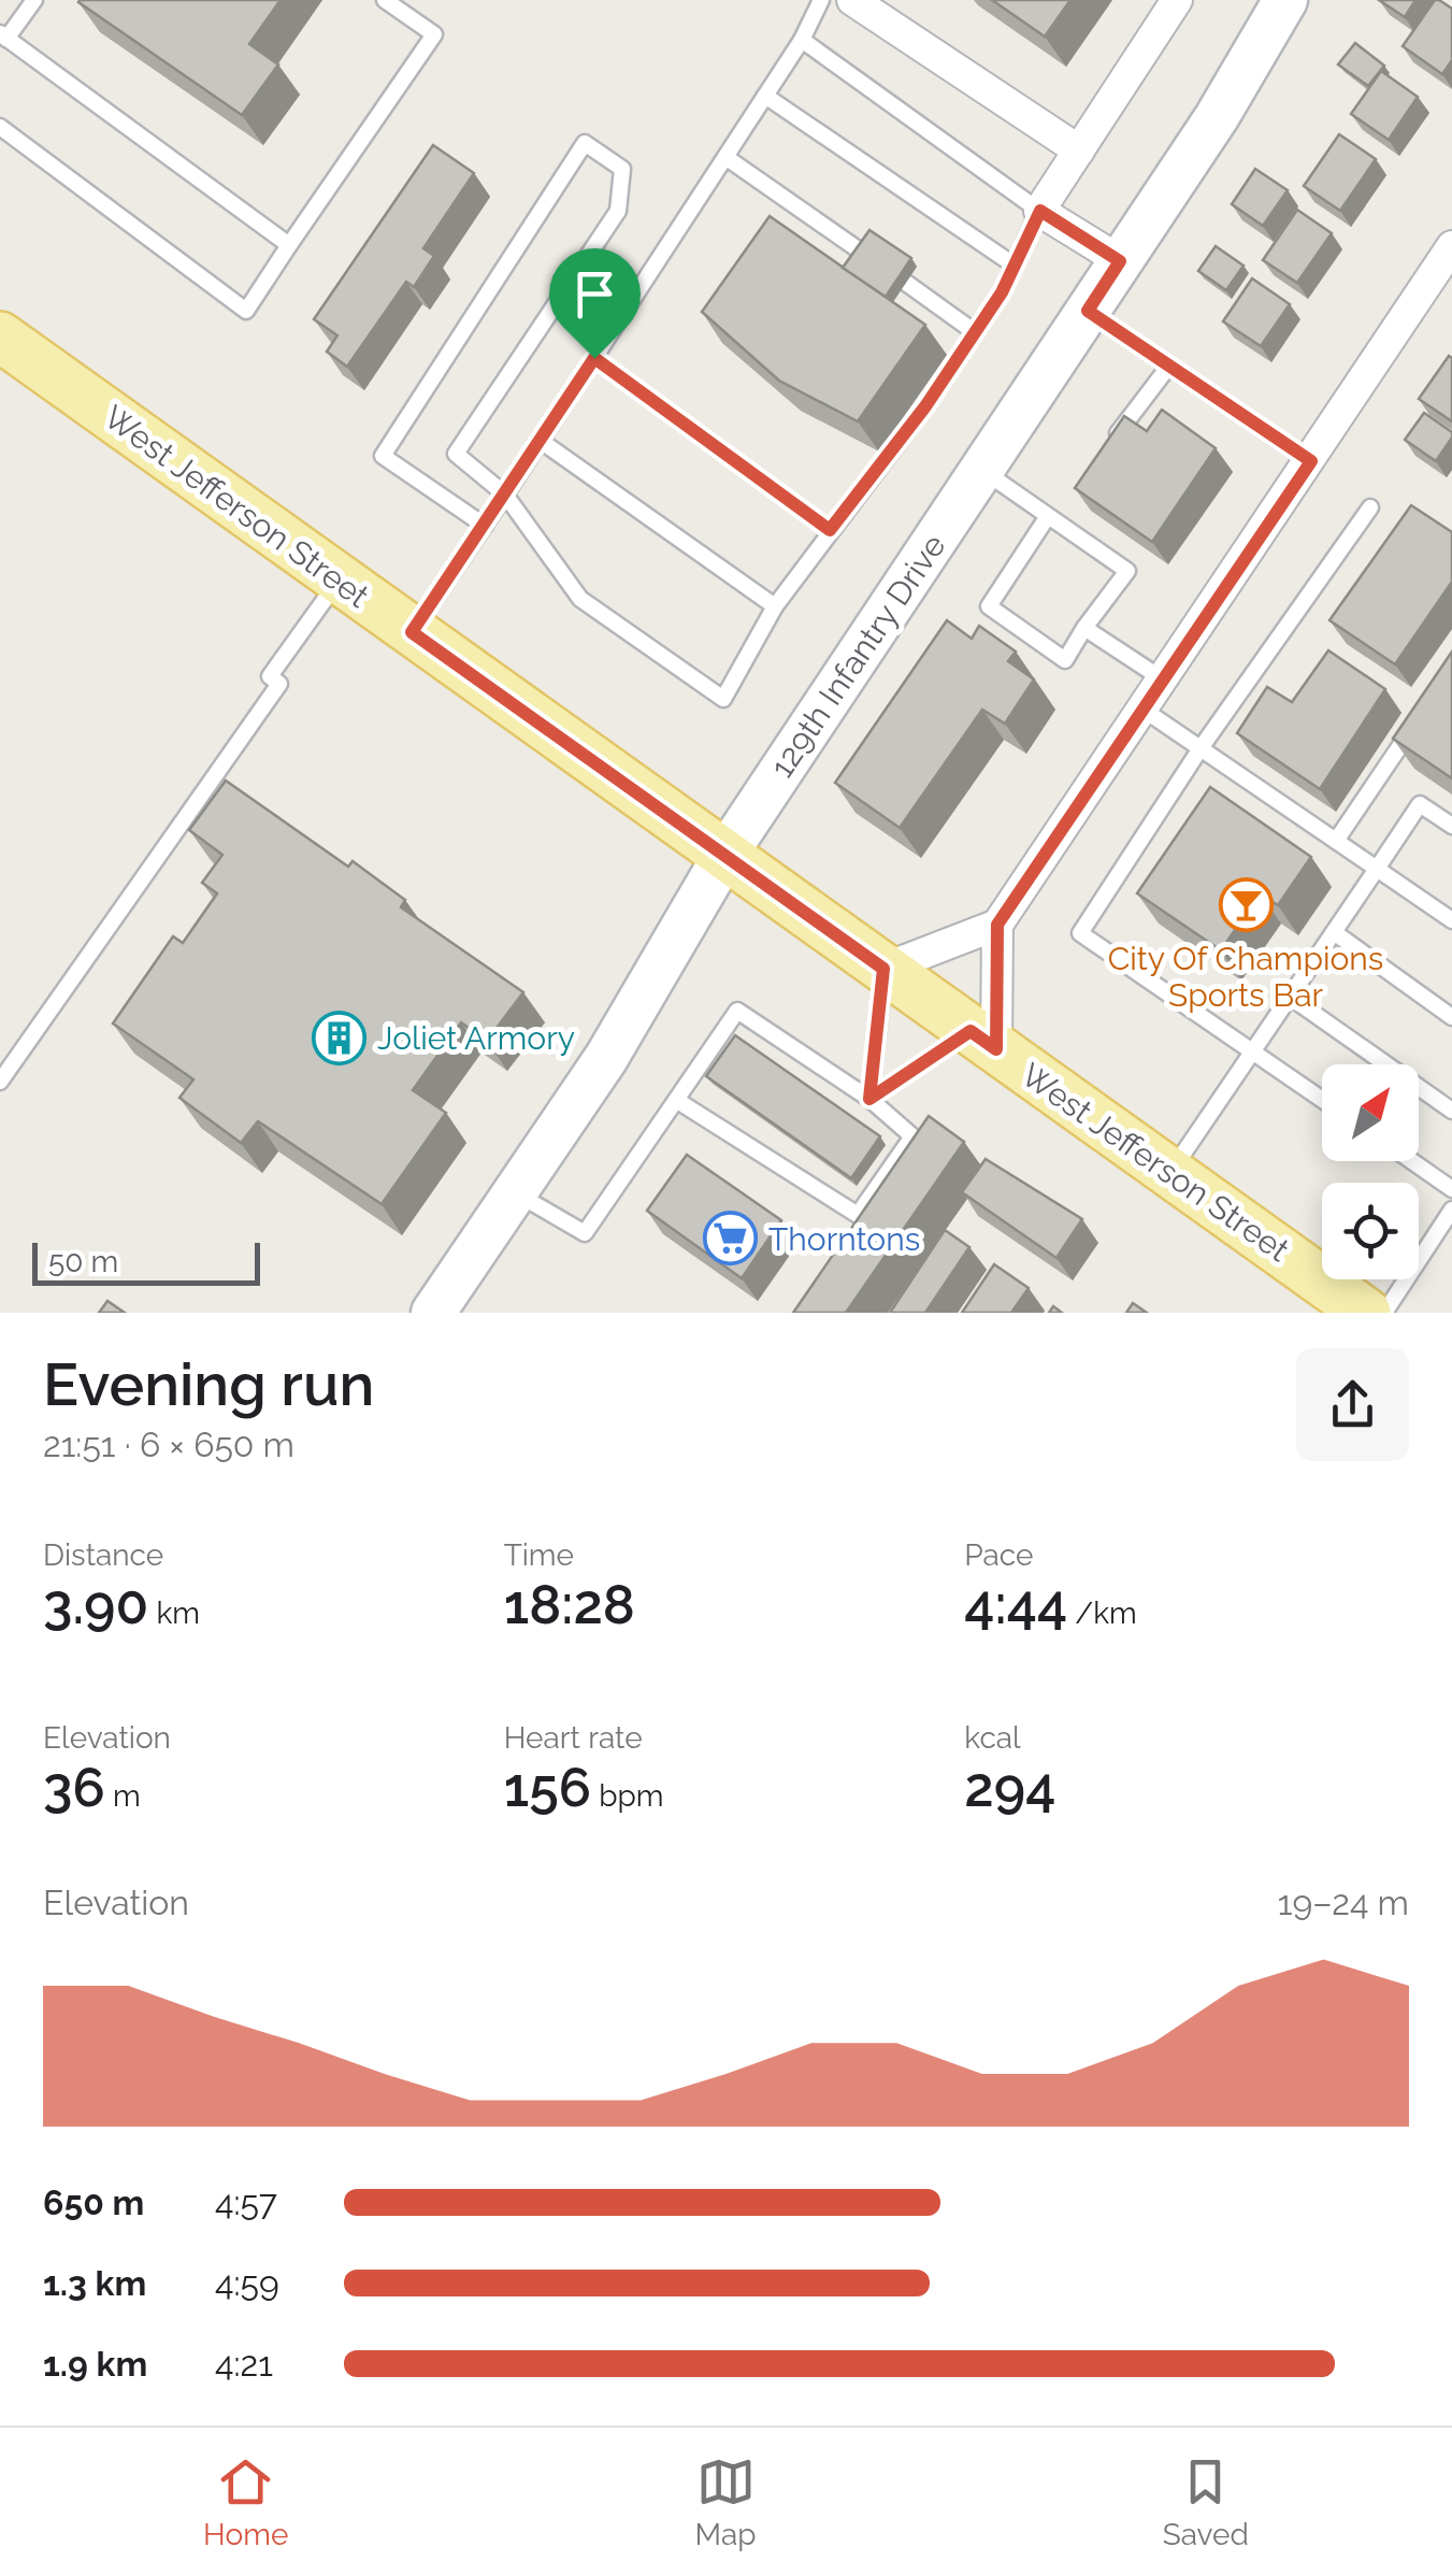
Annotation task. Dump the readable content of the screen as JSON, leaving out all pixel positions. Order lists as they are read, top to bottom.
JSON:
{
  "streets": {
    "main road": ["West Jefferson Street"],
    "street": ["129th Infantry Drive"]
  },
  "crossings": [
    ["West Jefferson Street", "129th Infantry Drive"]
  ],
  "places": {
    "bar": ["City Of Champions Sports Bar"],
    "building": ["Joliet Armory"],
    "supermarket": ["Thorntons"]
  },
  "scale_bar": "50 m",
  "north": "top right",
  "page": {
    "scale": "50 m",
    "heading": ["Evening run", "21:51 · 6 × 650 m"],
    "stats": [
      ["Distance", "3.90 km"],
      ["Time", "18:28"],
      ["Pace", "4:44 /km"],
      ["Elevation", "36 m"],
      ["Heart rate", "156 bpm"],
      ["kcal", "294"]
    ],
    "chart": ["Elevation", "19–24 m"],
    "list": [
      {
        "name": "650 m",
        "note": "4:57"
      },
      {
        "name": "1.3 km",
        "note": "4:59"
      },
      {
        "name": "1.9 km",
        "note": "4:21"
      }
    ],
    "tabs": ["Home", "Map", "Saved"]
  }
}
